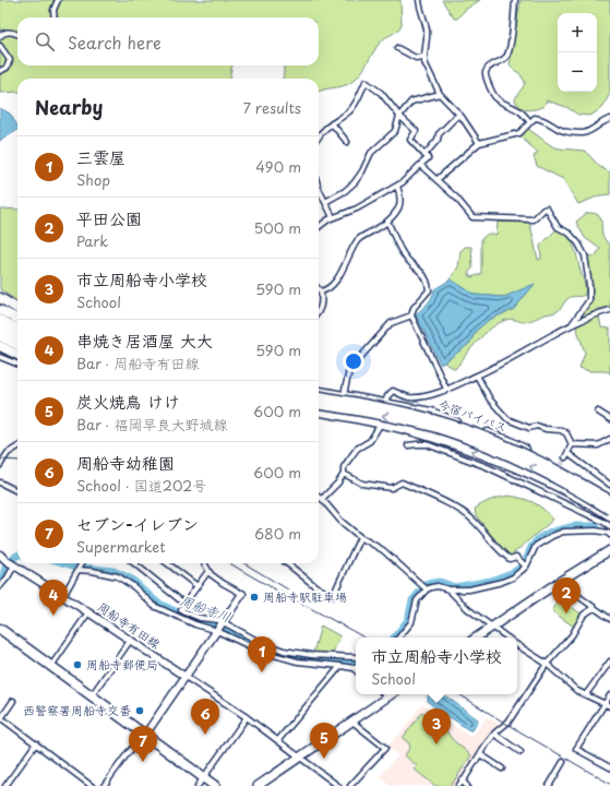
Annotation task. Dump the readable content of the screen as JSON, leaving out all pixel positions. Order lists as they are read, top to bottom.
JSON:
{
  "streets": {
    "highway": ["今宿バイパス"],
    "main road": ["周船寺有田線"]
  },
  "water": ["周船寺川"],
  "places": ["周船寺駅駐車場", "周船寺郵便局", "西警察署周船寺交番"],
  "page": {
    "map_buttons": ["+", "−"],
    "search": "Search here",
    "heading": ["Nearby", "7 results"],
    "list": [
      {
        "mark": "1",
        "name": "三雲屋",
        "note": "Shop",
        "value": "490 m"
      },
      {
        "mark": "2",
        "name": "平田公園",
        "note": "Park",
        "value": "500 m"
      },
      {
        "mark": "3",
        "name": "市立周船寺小学校",
        "note": "School",
        "value": "590 m"
      },
      {
        "mark": "4",
        "name": "串焼き居酒屋 大大",
        "note": "Bar · 周船寺有田線",
        "value": "590 m"
      },
      {
        "mark": "5",
        "name": "炭火焼鳥 けけ",
        "note": "Bar · 福岡早良大野城線",
        "value": "600 m"
      },
      {
        "mark": "6",
        "name": "周船寺幼稚園",
        "note": "School · 国道202号",
        "value": "600 m"
      },
      {
        "mark": "7",
        "name": "セブン-イレブン",
        "note": "Supermarket",
        "value": "680 m"
      }
    ],
    "pins": [
      "2",
      "4",
      "1",
      "6",
      "3",
      "5",
      "7"
    ],
    "popup": ["市立周船寺小学校", "School"]
  }
}
